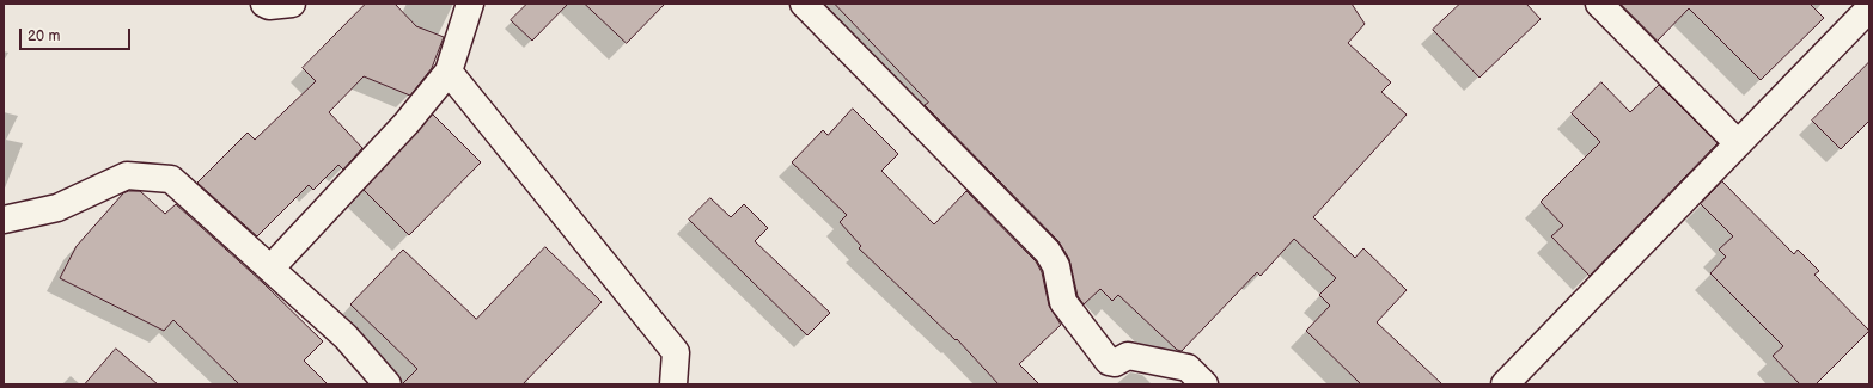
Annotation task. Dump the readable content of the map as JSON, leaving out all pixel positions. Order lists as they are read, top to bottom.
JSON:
{
  "scale_bar": "20 m"
}
